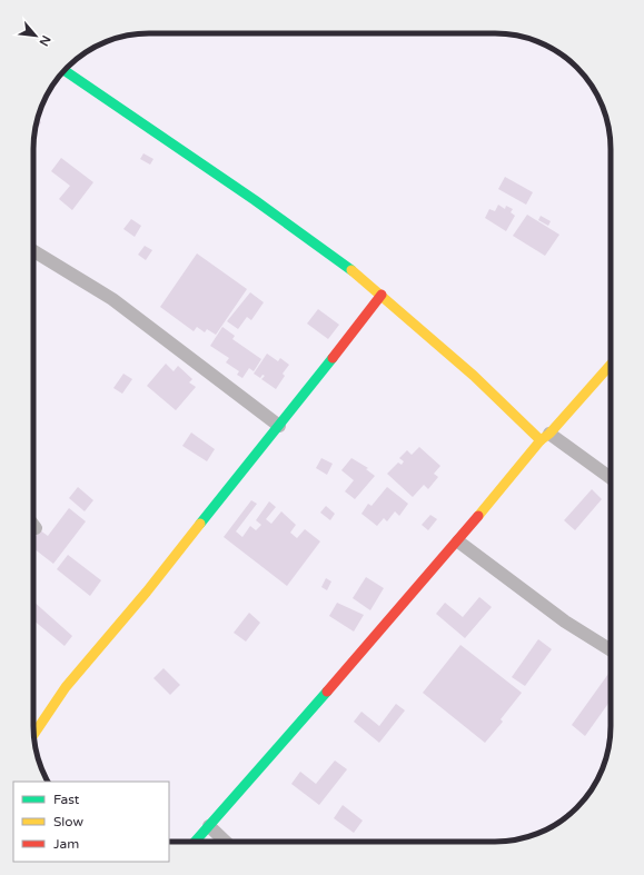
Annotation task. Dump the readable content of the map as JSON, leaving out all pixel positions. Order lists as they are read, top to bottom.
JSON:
{
  "legend": ["Fast", "Slow", "Jam"],
  "north": "bottom right"
}
